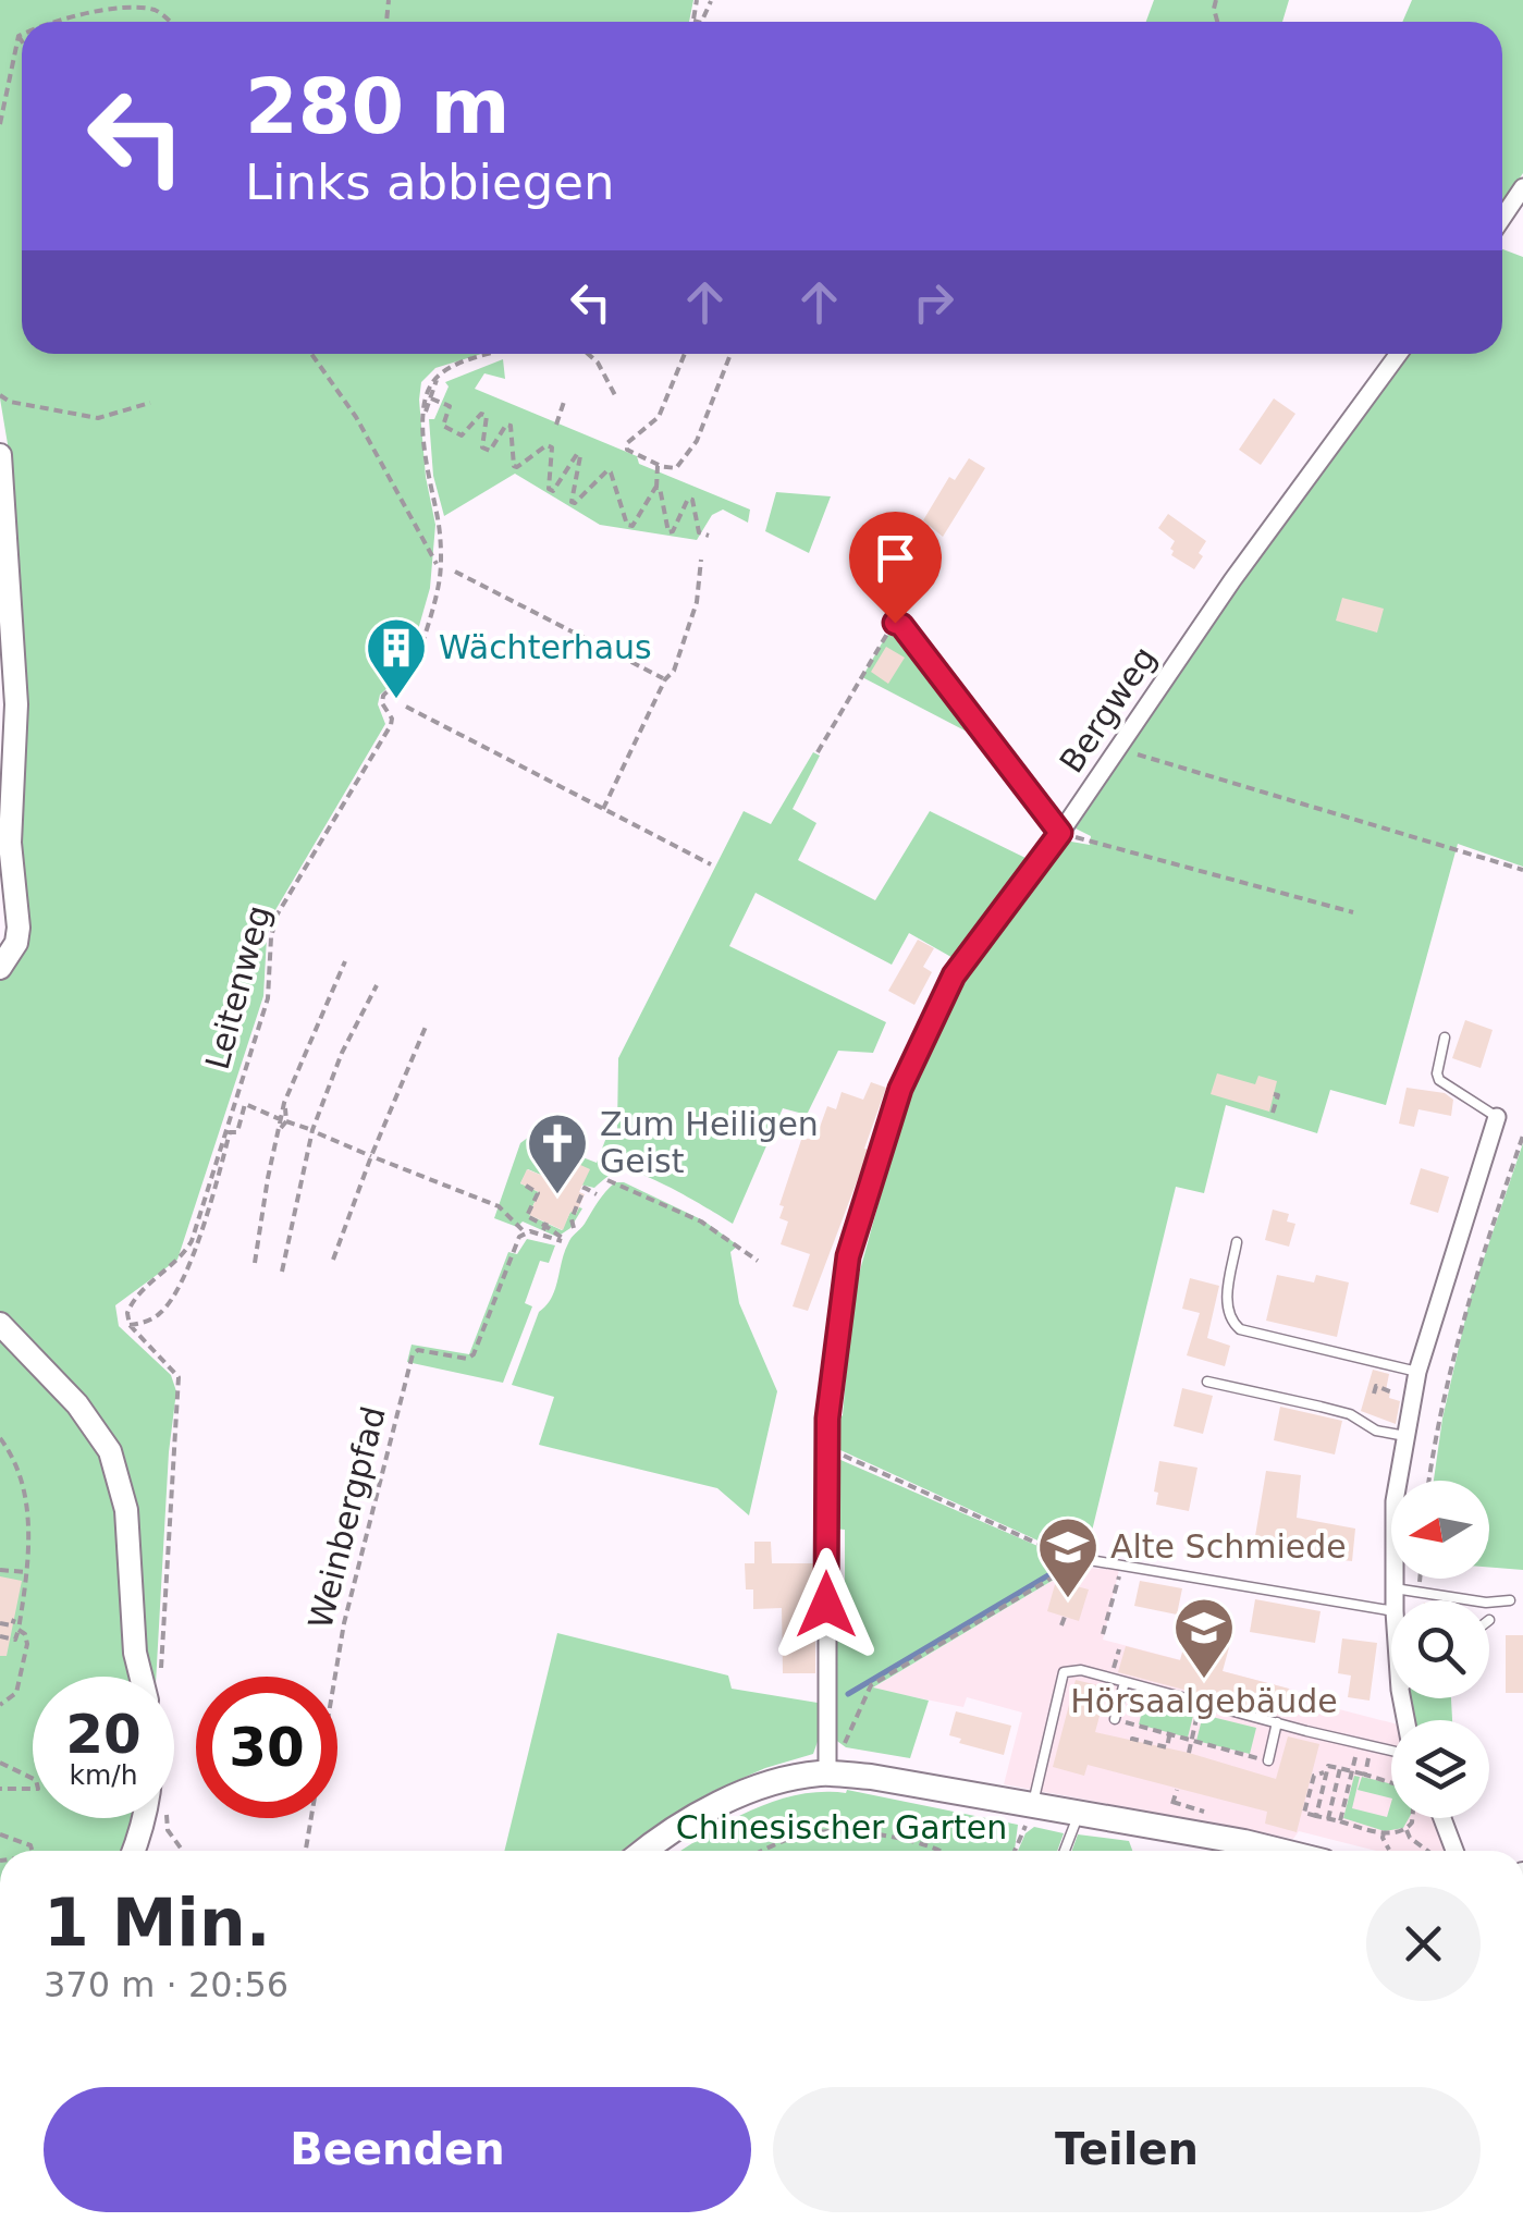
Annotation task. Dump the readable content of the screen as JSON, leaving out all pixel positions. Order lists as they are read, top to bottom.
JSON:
{
  "streets": {
    "street": ["Bergweg"],
    "path": ["Leitenweg", "Weinbergpfad"]
  },
  "parks": ["Chinesischer Garten"],
  "places": {
    "building": ["Wächterhaus"],
    "church": ["Zum Heiligen Geist"],
    "school or university": ["Alte Schmiede", "Hörsaalgebäude"]
  },
  "north": "left",
  "page": {
    "turn": ["280 m", "Links abbiegen"],
    "speed": "20 km/h",
    "limit": "30",
    "heading": ["1 Min.", "370 m · 20:56"],
    "buttons": ["Beenden", "Teilen"]
  }
}
